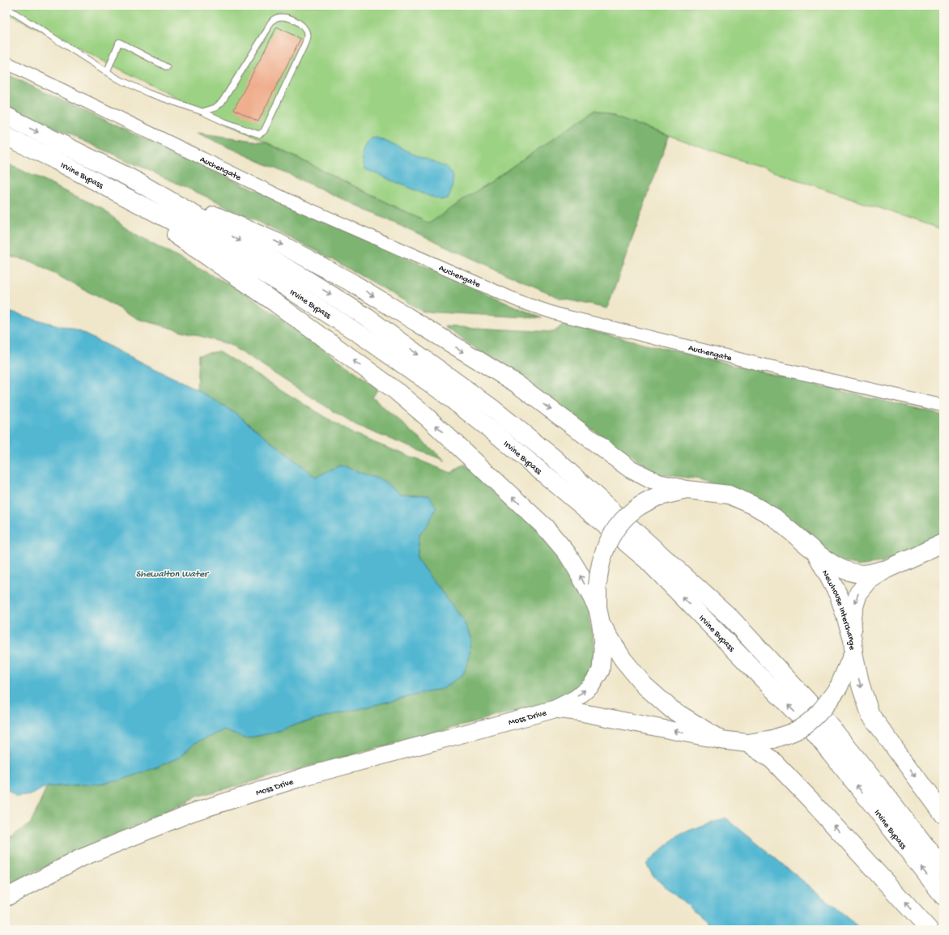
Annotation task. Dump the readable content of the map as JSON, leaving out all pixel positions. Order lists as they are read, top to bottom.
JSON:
{
  "streets": {
    "main road": ["Irvine Bypass", "Newhouse Interchange", "Moss Drive"],
    "street": ["Auchengate"]
  },
  "crossings": [
    ["Newhouse Interchange", "Moss Drive"]
  ],
  "water": ["Shewalton Water"]
}
